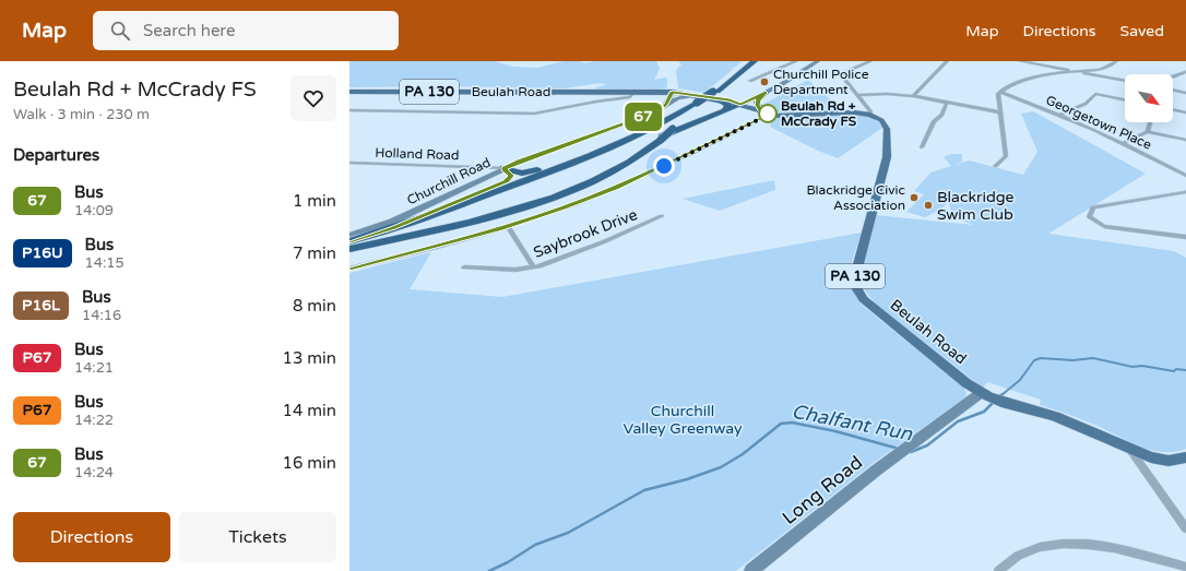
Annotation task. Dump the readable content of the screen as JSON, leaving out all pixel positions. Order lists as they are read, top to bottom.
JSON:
{
  "streets": {
    "main road": ["PA 130", "Beulah Road"],
    "street": [
      "Georgetown Place",
      "Holland Road",
      "Churchill Road",
      "Saybrook Drive",
      "Long Road"
    ]
  },
  "crossings": [
    ["Beulah Road", "Churchill Road"],
    ["Beulah Road", "Long Road"],
    ["Holland Road", "Churchill Road"]
  ],
  "water": ["Chalfant Run"],
  "parks": ["Churchill Valley Greenway"],
  "places": [
    "Churchill Police Department",
    "Beulah Rd + McCrady FS",
    "Blackridge Civic Association",
    "Blackridge Swim Club"
  ],
  "lines": ["bus line 67"],
  "north": "bottom right",
  "page": {
    "header": "Map",
    "search": "Search here",
    "nav": ["Map", "Directions", "Saved"],
    "heading": [
      ["Beulah Rd + McCrady FS", "Walk · 3 min · 230 m"],
      "Departures"
    ],
    "on_map": "67",
    "list": [
      {
        "mark": "67",
        "name": "Bus",
        "note": "14:09",
        "value": "1 min"
      },
      {
        "mark": "P16U",
        "name": "Bus",
        "note": "14:15",
        "value": "7 min"
      },
      {
        "mark": "P16L",
        "name": "Bus",
        "note": "14:16",
        "value": "8 min"
      },
      {
        "mark": "P67",
        "name": "Bus",
        "note": "14:21",
        "value": "13 min"
      },
      {
        "mark": "P67",
        "name": "Bus",
        "note": "14:22",
        "value": "14 min"
      },
      {
        "mark": "67",
        "name": "Bus",
        "note": "14:24",
        "value": "16 min"
      }
    ],
    "buttons": ["Directions", "Tickets"]
  }
}
